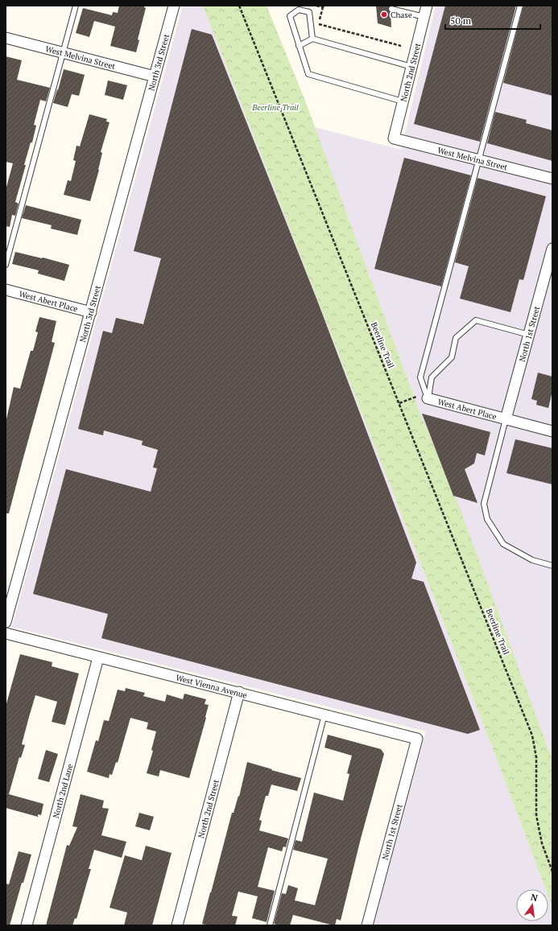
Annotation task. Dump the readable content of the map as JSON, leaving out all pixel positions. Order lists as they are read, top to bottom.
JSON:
{
  "streets": {
    "street": [
      "West Melvina Street",
      "North 3rd Street",
      "North 2nd Street",
      "West Abert Place",
      "North 1st Street",
      "West Vienna Avenue",
      "North 2nd Lane"
    ],
    "path": ["Beerline Trail"]
  },
  "crossings": [
    ["West Melvina Street", "North 3rd Street"],
    ["West Melvina Street", "North 2nd Street"],
    ["North 3rd Street", "West Abert Place"],
    ["North 2nd Street", "West Vienna Avenue"],
    ["West Abert Place", "North 1st Street"],
    ["North 1st Street", "West Vienna Avenue"],
    ["West Vienna Avenue", "North 2nd Lane"]
  ],
  "parks": ["Beerline Trail"],
  "places": ["Chase"],
  "scale_bar": "50 m",
  "north": "top"
}
